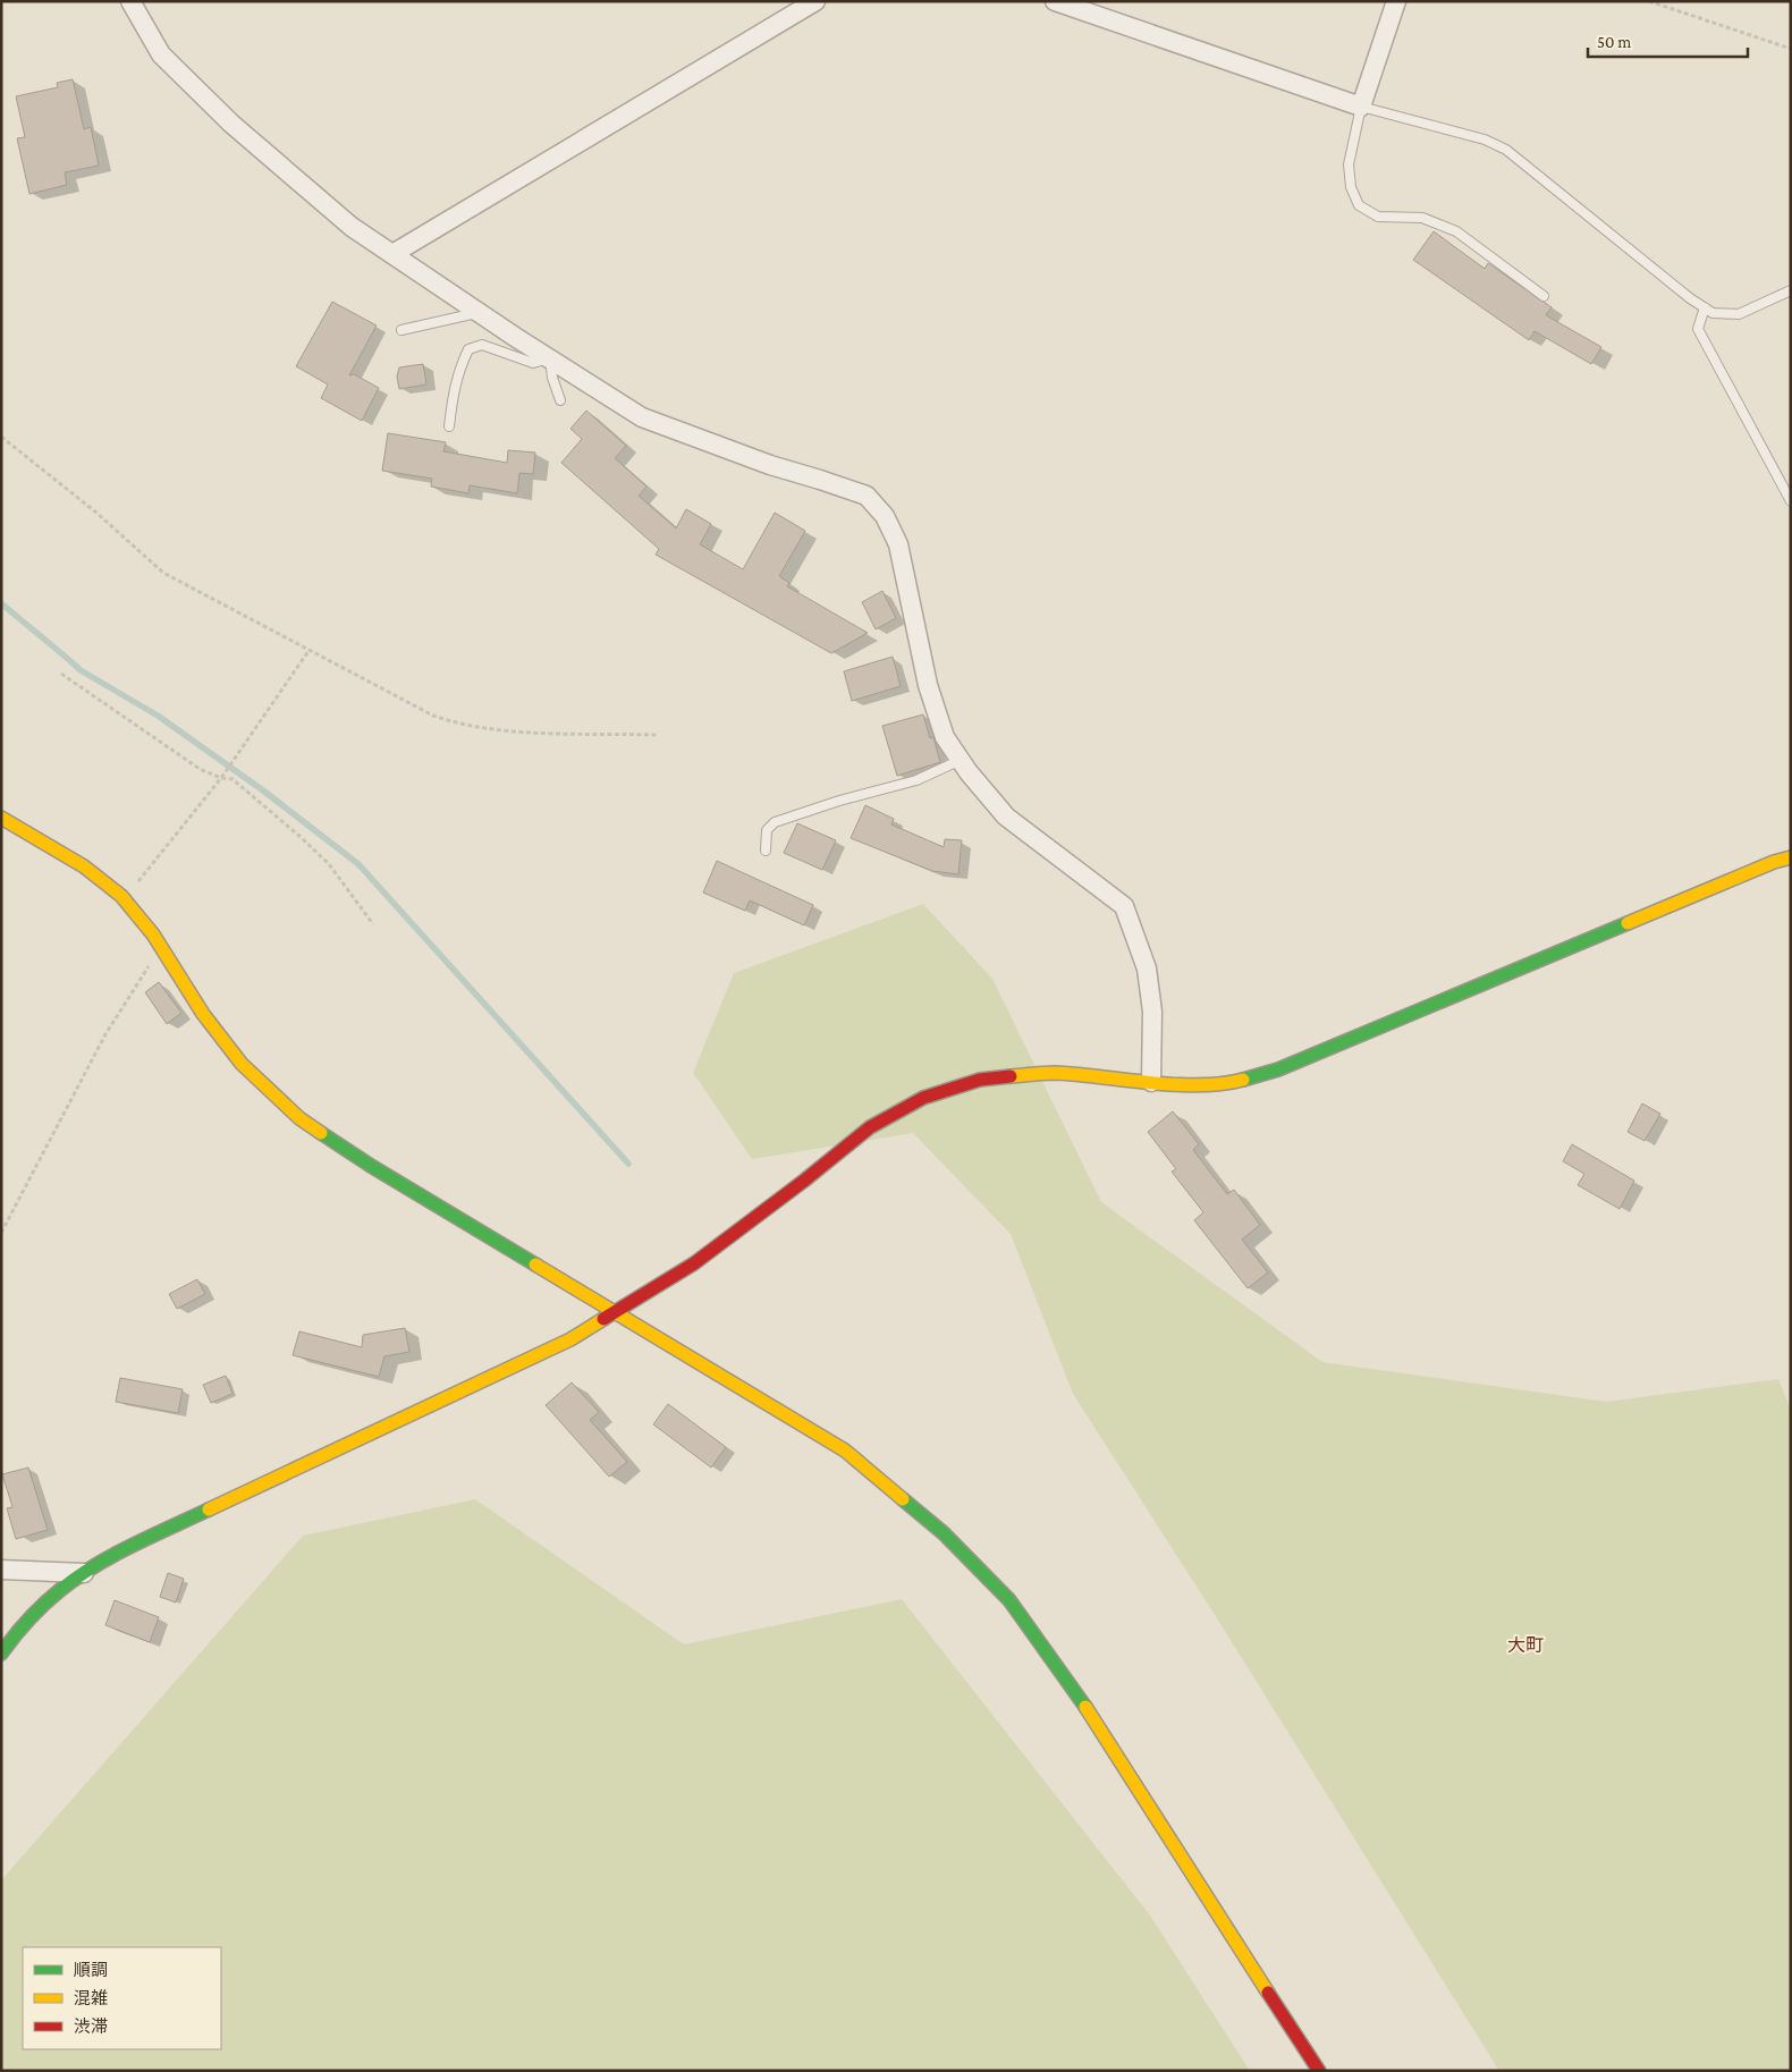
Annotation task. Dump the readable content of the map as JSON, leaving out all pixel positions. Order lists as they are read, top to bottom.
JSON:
{
  "districts": ["大町"],
  "legend": ["順調", "混雑", "渋滞"],
  "scale_bar": "50 m"
}
